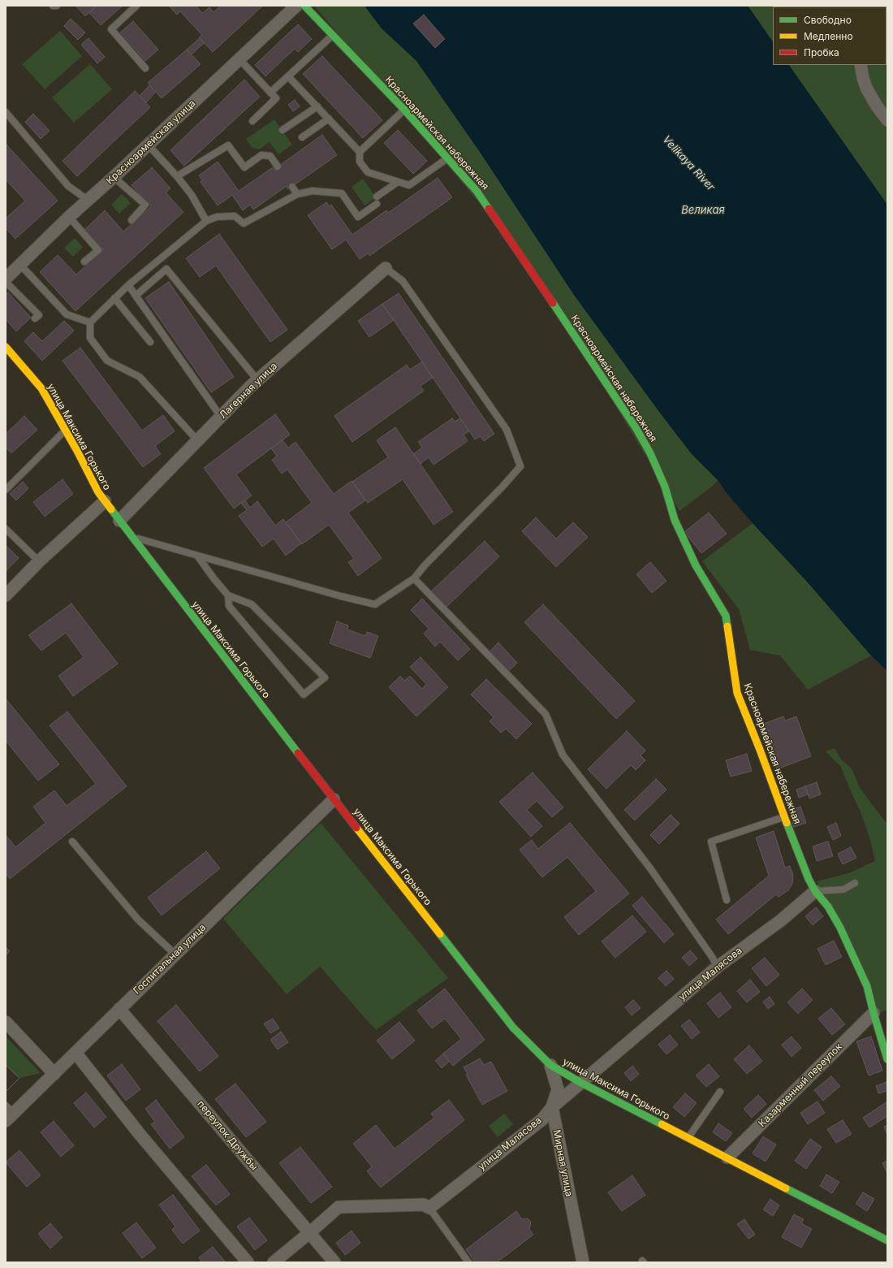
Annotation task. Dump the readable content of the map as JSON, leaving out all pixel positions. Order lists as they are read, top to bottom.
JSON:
{
  "streets": {
    "main road": ["Красноармейская набережная", "улица Максима Горького"],
    "street": [
      "Красноармейская улица",
      "Лагерная улица",
      "Госпитальная улица",
      "улица Малясова",
      "Казарменный переулок",
      "переулок Дружбы",
      "Мирная улица"
    ]
  },
  "crossings": [
    ["Красноармейская набережная", "улица Малясова"],
    ["Красноармейская набережная", "Казарменный переулок"],
    ["Лагерная улица", "улица Максима Горького"],
    ["улица Максима Горького", "Госпитальная улица"],
    ["улица Максима Горького", "улица Малясова"],
    ["улица Максима Горького", "Казарменный переулок"],
    ["улица Максима Горького", "Мирная улица"],
    ["Госпитальная улица", "переулок Дружбы"],
    ["улица Малясова", "Мирная улица"]
  ],
  "water": ["Velikaya River", "Великая"],
  "legend": ["Свободно", "Медленно", "Пробка"]
}
